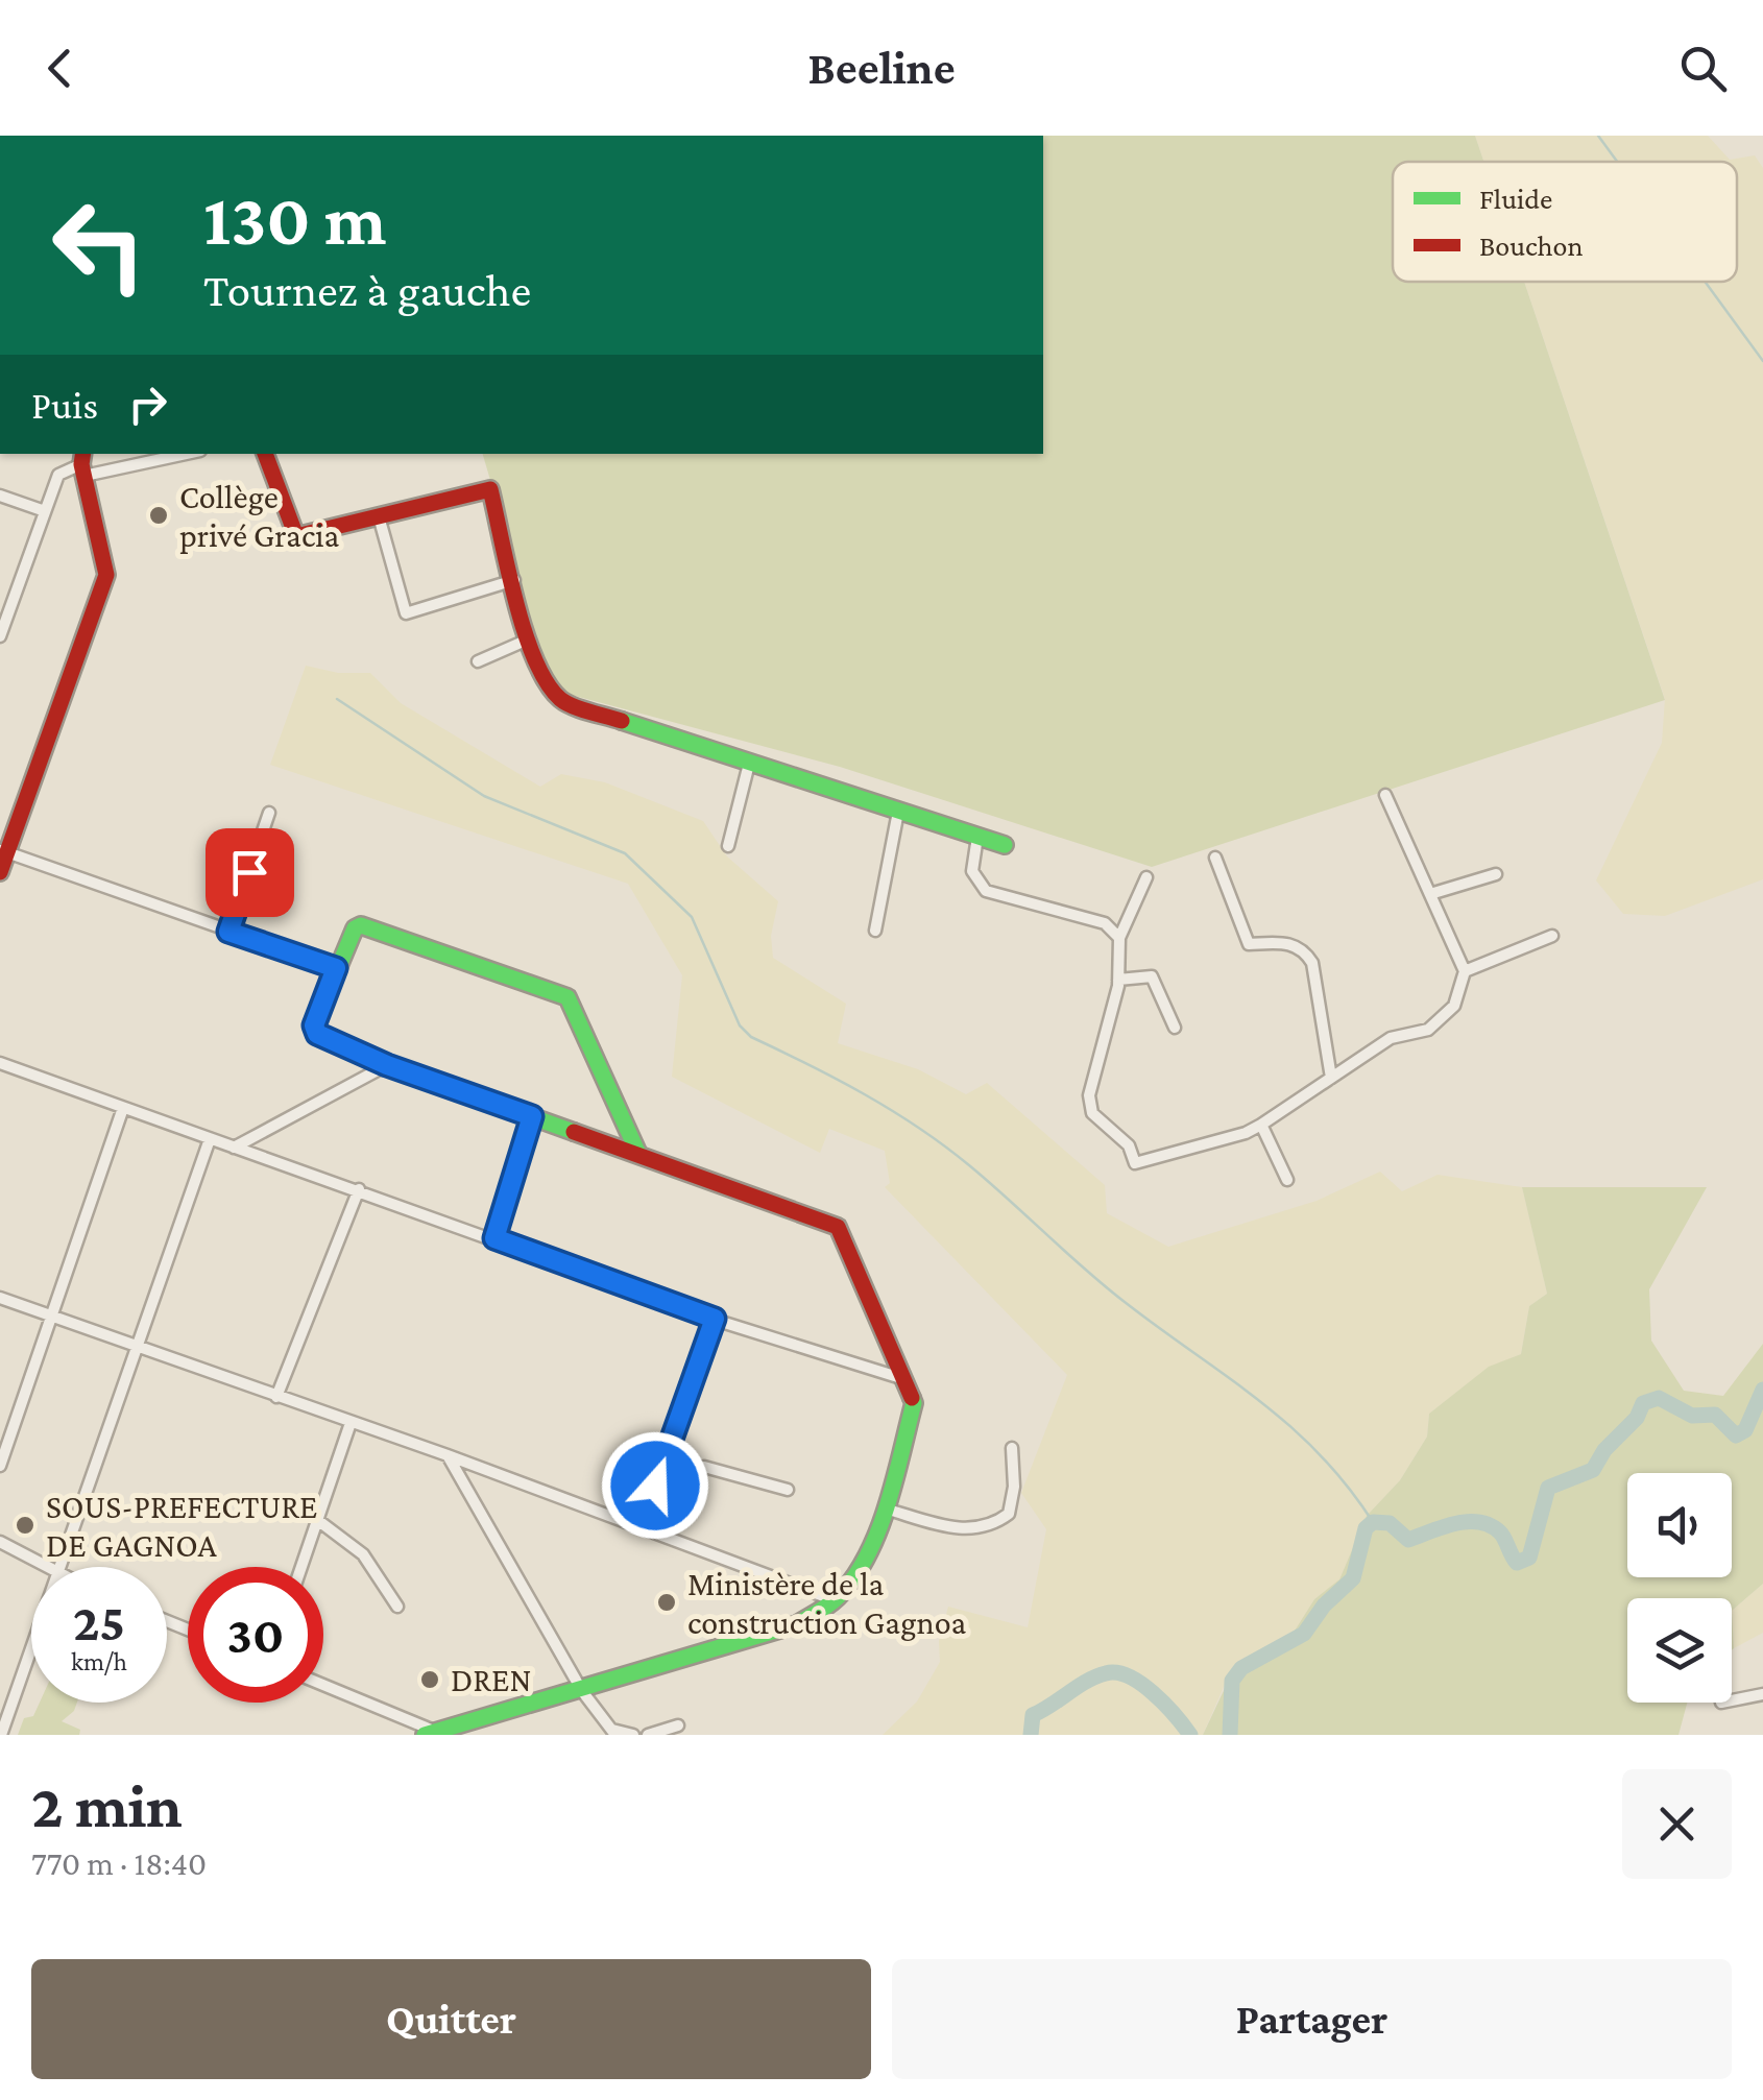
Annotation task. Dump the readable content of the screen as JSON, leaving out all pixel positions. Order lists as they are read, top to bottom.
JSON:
{
  "places": [
    "Collège privé Gracia",
    "SOUS-PREFECTURE DE GAGNOA",
    "Ministère de la construction Gagnoa",
    "DREN"
  ],
  "legend": ["Fluide", "Bouchon"],
  "page": {
    "header": "Beeline",
    "turn": ["130 m", "Tournez à gauche"],
    "then": "Puis",
    "speed": "25 km/h",
    "limit": "30",
    "heading": ["2 min", "770 m · 18:40"],
    "buttons": ["Quitter", "Partager"]
  }
}
